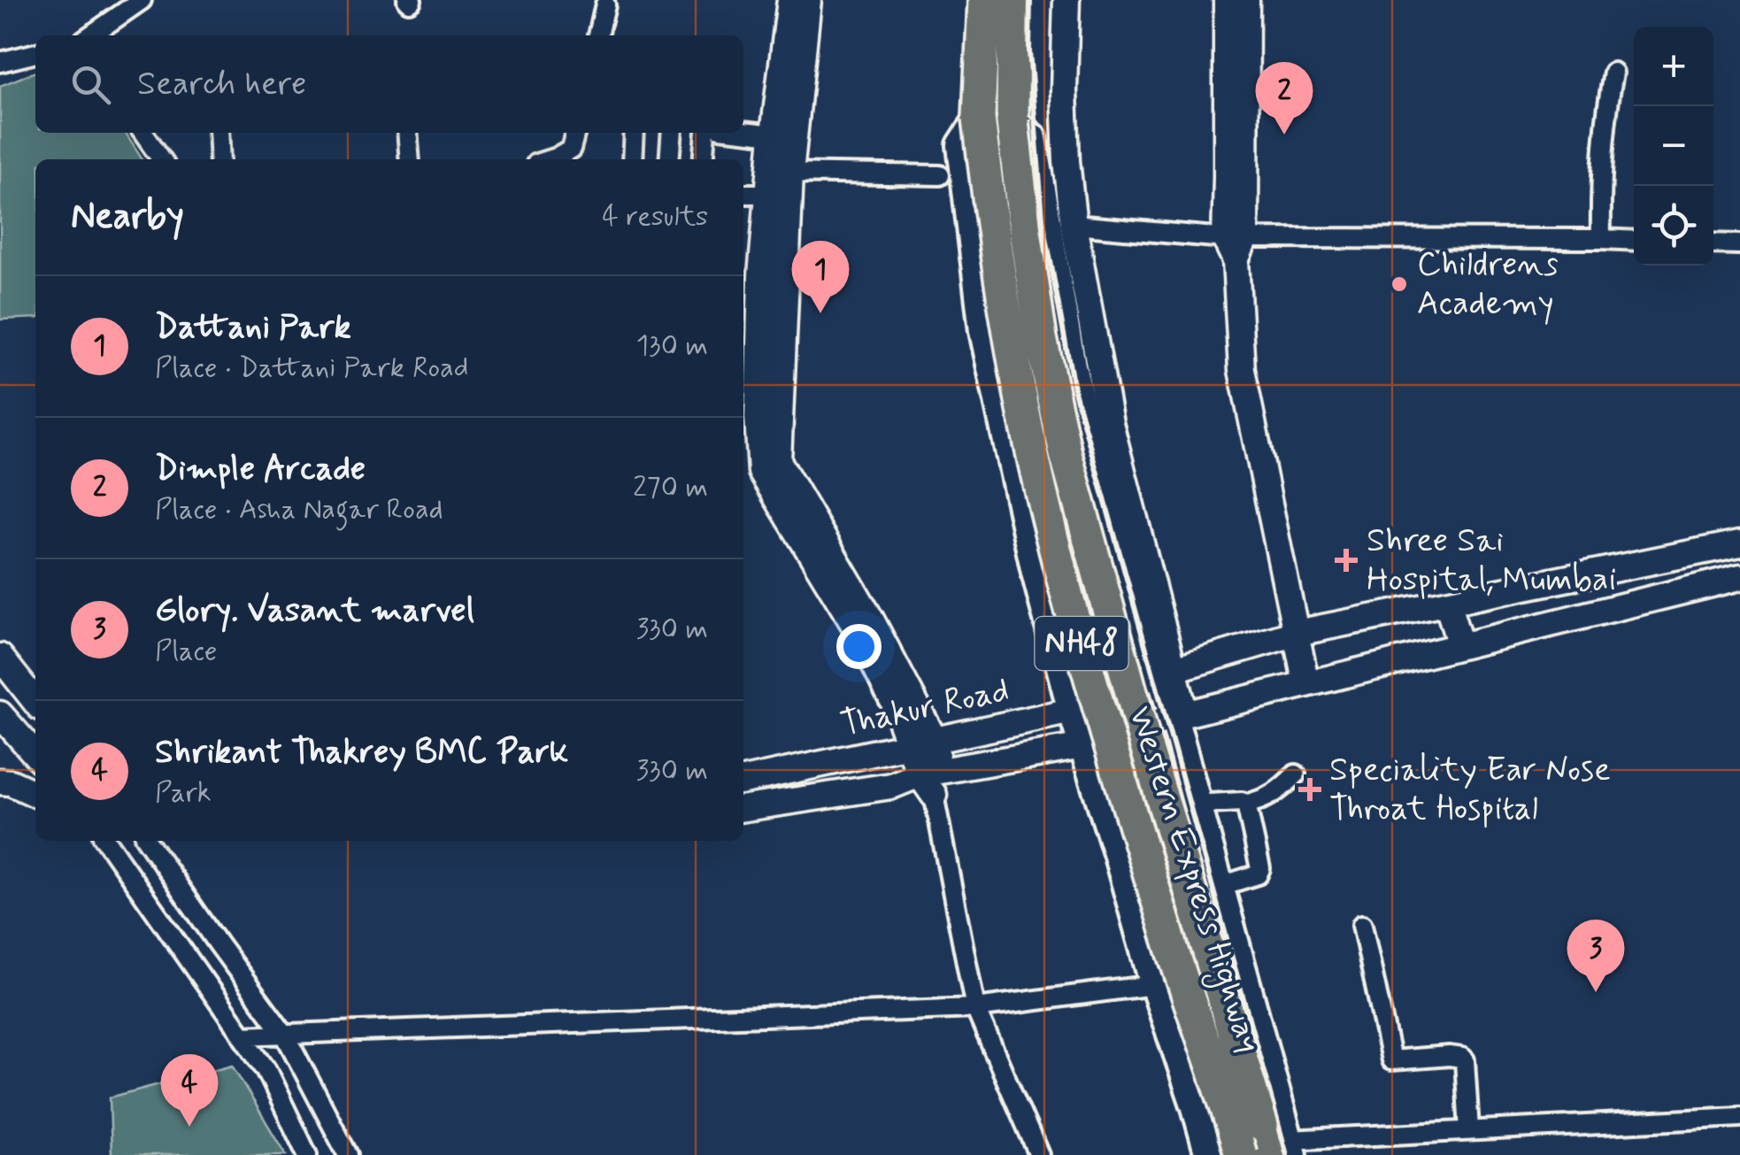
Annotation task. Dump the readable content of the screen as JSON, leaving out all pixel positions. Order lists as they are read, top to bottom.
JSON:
{
  "streets": {
    "highway": ["NH48", "Western Express Highway"],
    "street": ["Thakur Road"]
  },
  "places": {
    "other": ["Childrens Academy"],
    "health": ["Shree Sai Hospital, Mumbai", "Speciality Ear Nose Throat Hospital"]
  },
  "page": {
    "map_buttons": ["+", "−"],
    "search": "Search here",
    "pins": [
      "2",
      "1",
      "3",
      "4"
    ],
    "heading": ["Nearby", "4 results"],
    "list": [
      {
        "mark": "1",
        "name": "Dattani Park",
        "note": "Place · Dattani Park Road",
        "value": "130 m"
      },
      {
        "mark": "2",
        "name": "Dimple Arcade",
        "note": "Place · Asha Nagar Road",
        "value": "270 m"
      },
      {
        "mark": "3",
        "name": "Glory. Vasant marvel",
        "note": "Place",
        "value": "330 m"
      },
      {
        "mark": "4",
        "name": "Shrikant Thakrey BMC Park",
        "note": "Park",
        "value": "330 m"
      }
    ]
  }
}
